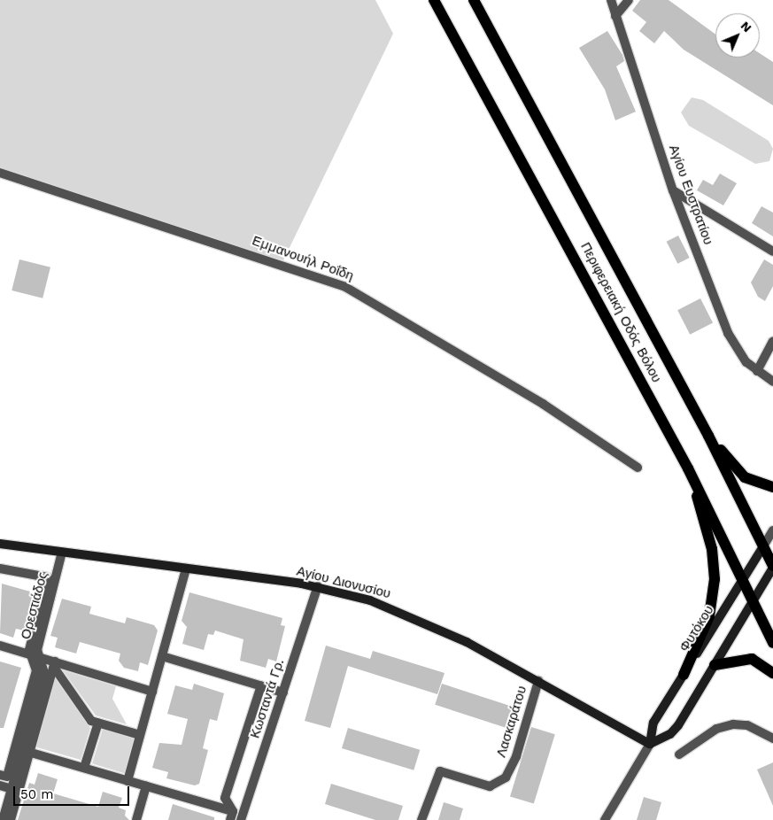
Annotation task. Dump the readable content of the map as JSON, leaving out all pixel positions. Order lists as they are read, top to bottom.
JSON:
{
  "streets": {
    "main road": ["Περιφερειακή Οδός Βόλου", "Αγίου Διονυσίου", "Φυτόκου"],
    "street": [
      "Αγίου Ευστρατίου",
      "Εμμανουήλ Ροΐδη",
      "Ορεστιάδος",
      "Κωσταντά Γρ.",
      "Λασκαράτου"
    ]
  },
  "crossings": [
    ["Περιφερειακή Οδός Βόλου", "Φυτόκου"],
    ["Αγίου Διονυσίου", "Ορεστιάδος"],
    ["Αγίου Διονυσίου", "Φυτόκου"],
    ["Αγίου Διονυσίου", "Κωσταντά Γρ."],
    ["Αγίου Διονυσίου", "Λασκαράτου"]
  ],
  "scale_bar": "50 m",
  "north": "top right"
}
